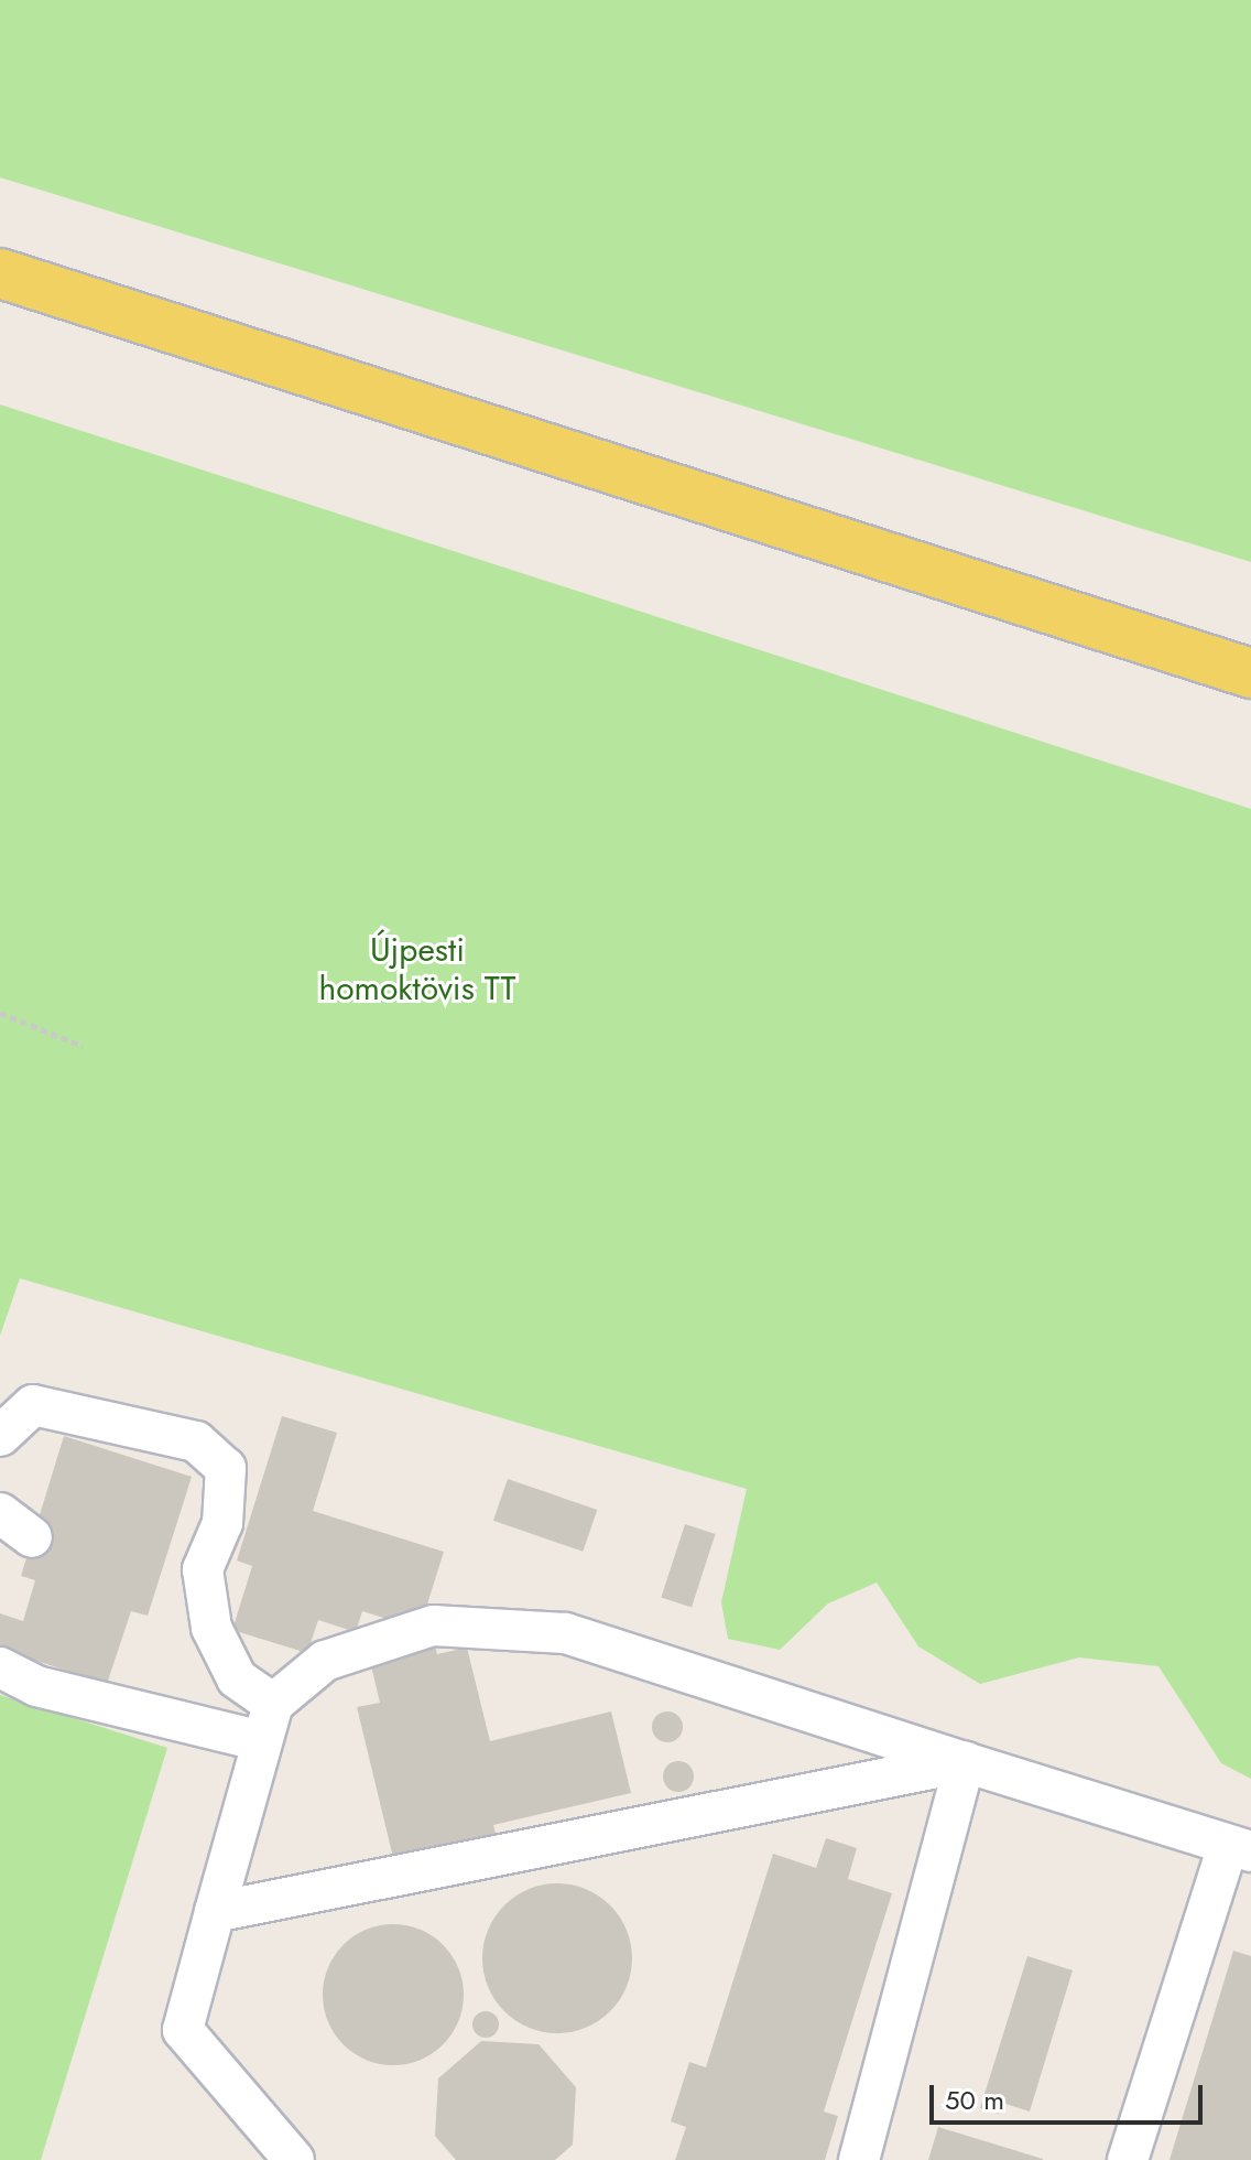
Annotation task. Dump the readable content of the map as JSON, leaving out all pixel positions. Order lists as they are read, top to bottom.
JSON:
{
  "parks": ["Újpesti homoktövis TT"],
  "scale_bar": "50 m"
}
